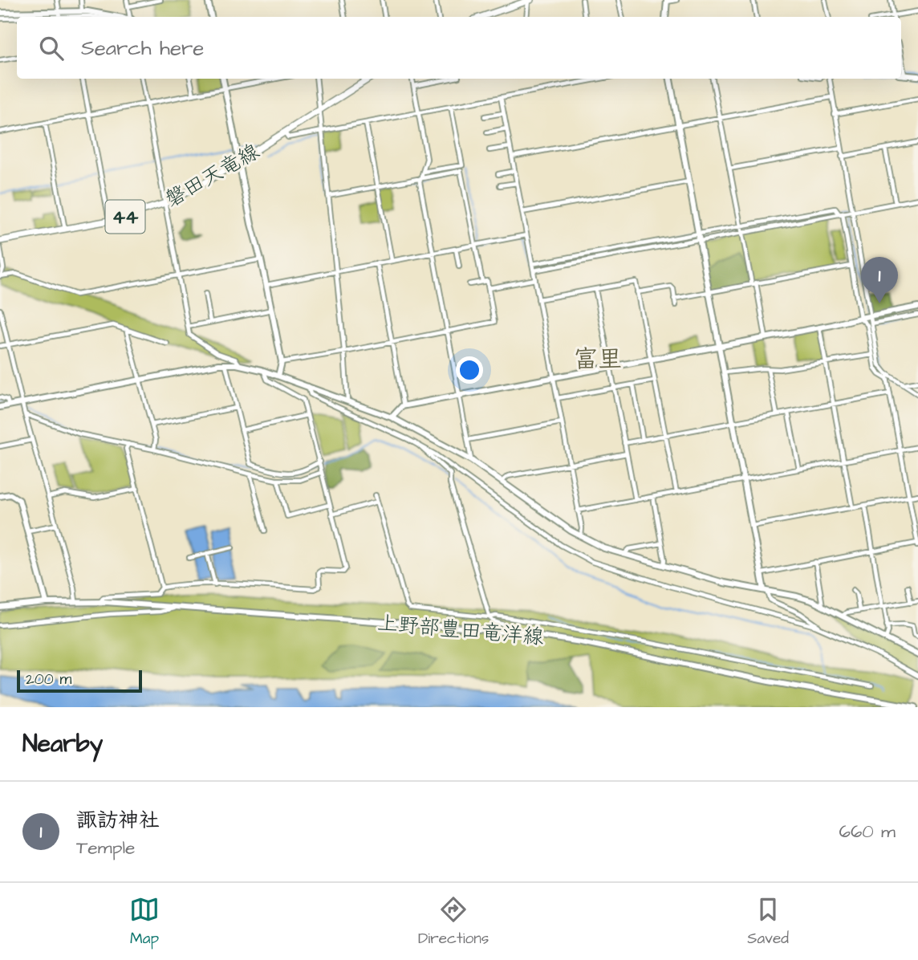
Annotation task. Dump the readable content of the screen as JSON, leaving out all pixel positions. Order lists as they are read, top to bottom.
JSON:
{
  "streets": {
    "main road": ["磐田天竜線", "44"],
    "street": ["上野部豊田竜洋線"]
  },
  "districts": ["富里"],
  "scale_bar": "200 m",
  "page": {
    "search": "Search here",
    "pins": "1",
    "scale": "200 m",
    "heading": "Nearby",
    "list": [
      {
        "mark": "1",
        "name": "諏訪神社",
        "note": "Temple",
        "value": "660 m"
      }
    ],
    "nav": ["Map", "Directions", "Saved"]
  }
}
